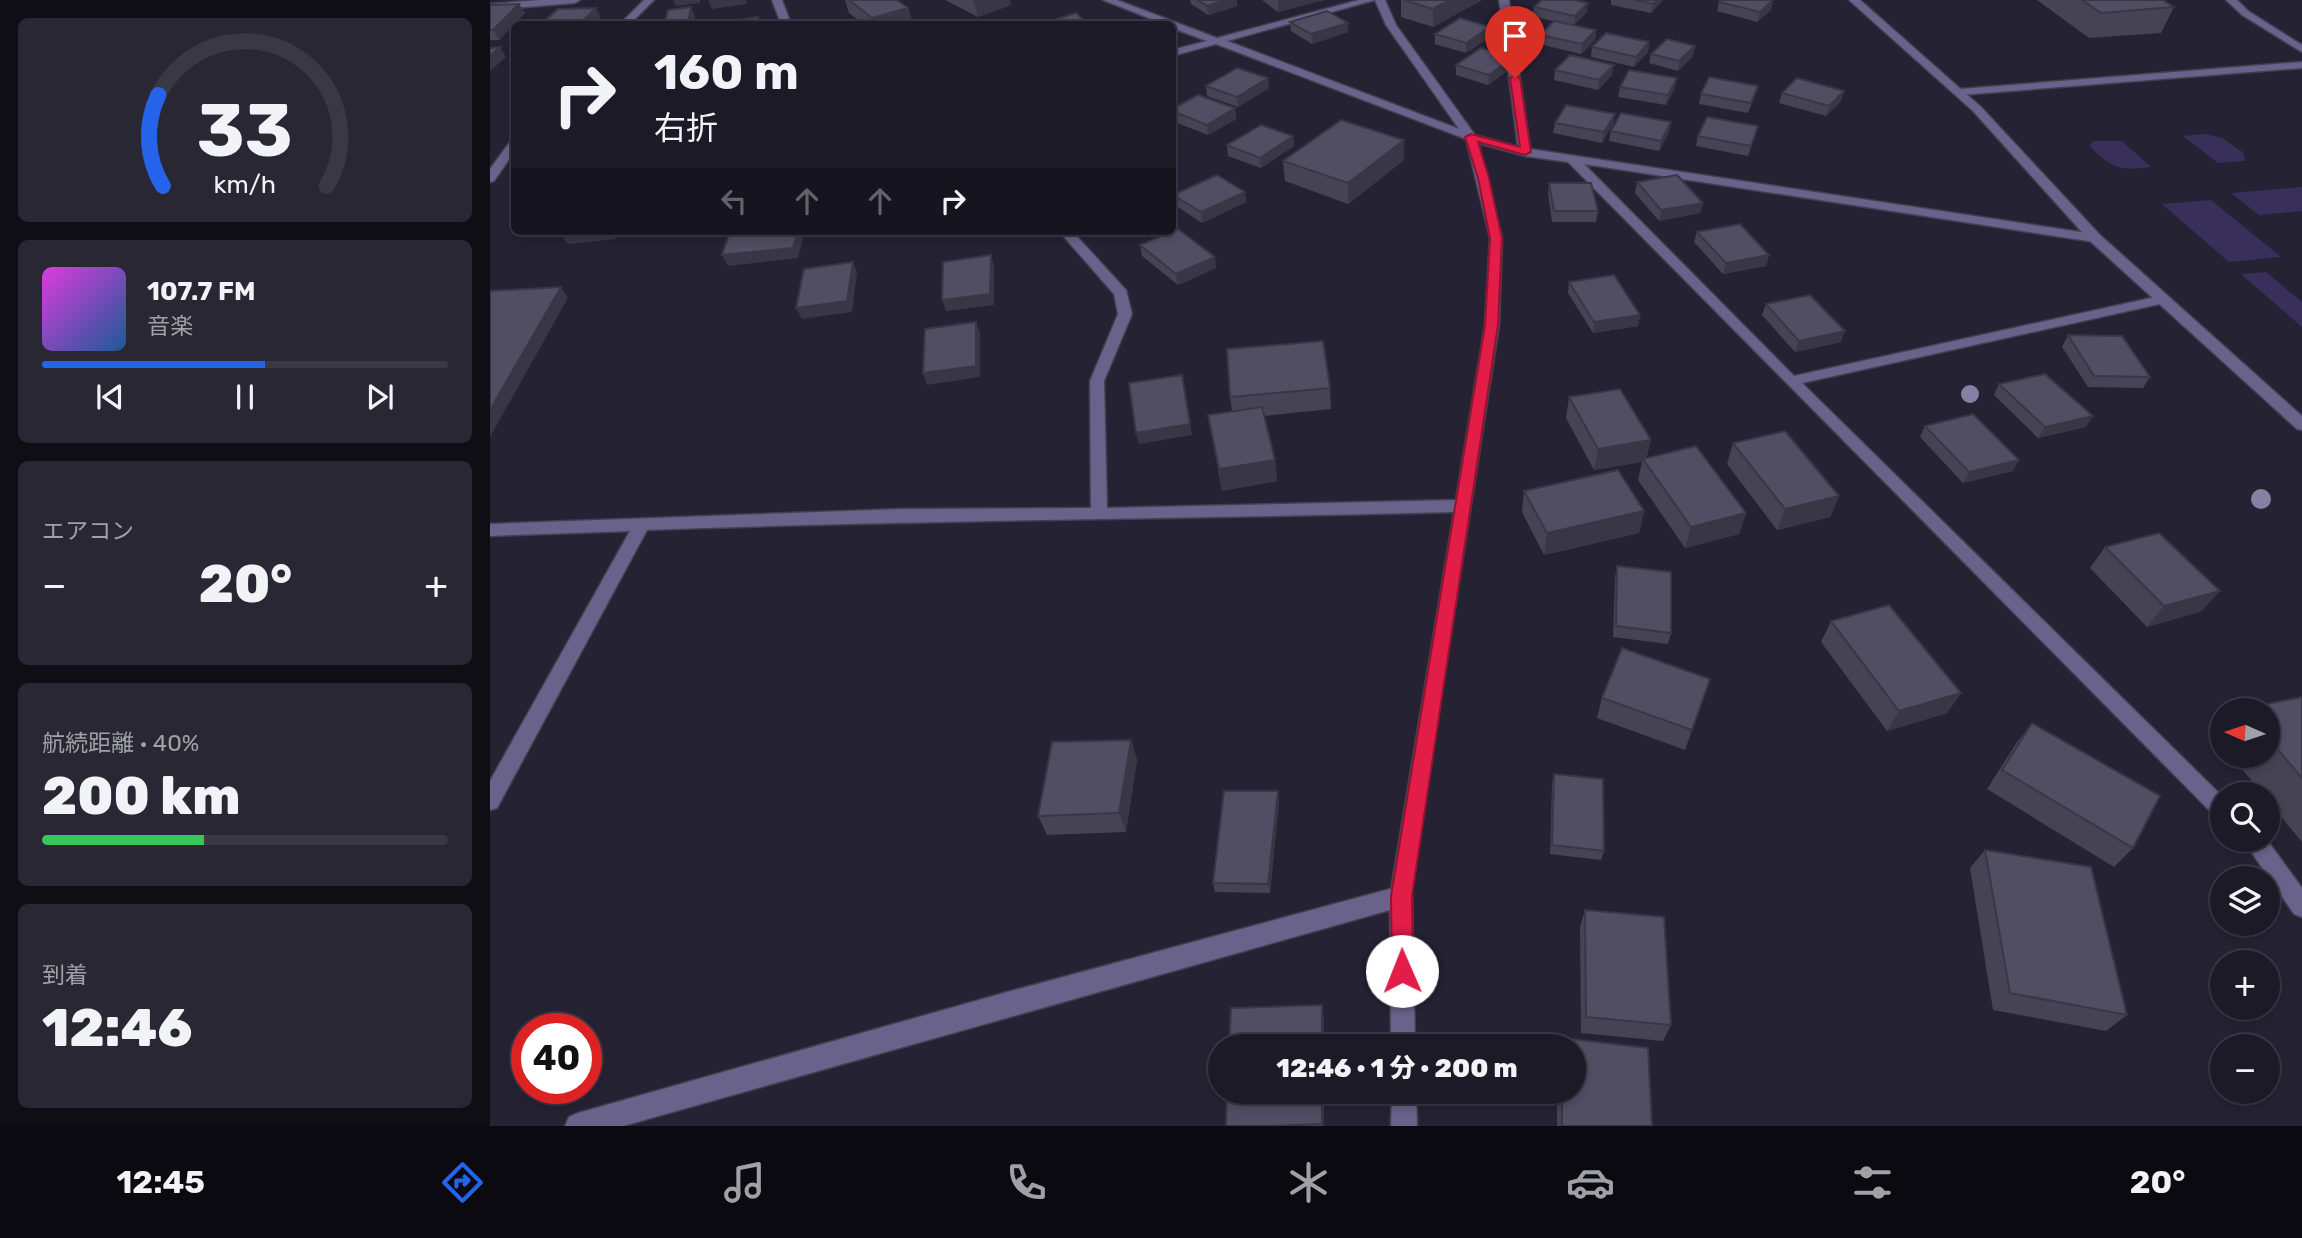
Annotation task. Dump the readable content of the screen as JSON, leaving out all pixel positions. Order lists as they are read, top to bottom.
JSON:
{
  "north": "left",
  "page": {
    "turn": ["160 m", "右折"],
    "song": ["107.7 FM", "音楽"],
    "tile": [
      "エアコン",
      ["航続距離 · 40%", "200 km"],
      ["到着", "12:46"]
    ],
    "heat": ["−", "20°", "+"],
    "map_buttons": ["+", "−"],
    "limit": "40",
    "trip": "12:46 · 1 分 · 200 m",
    "tabs": ["12:45", "20°"],
    "gauge": ["33", "km/h"]
  }
}
